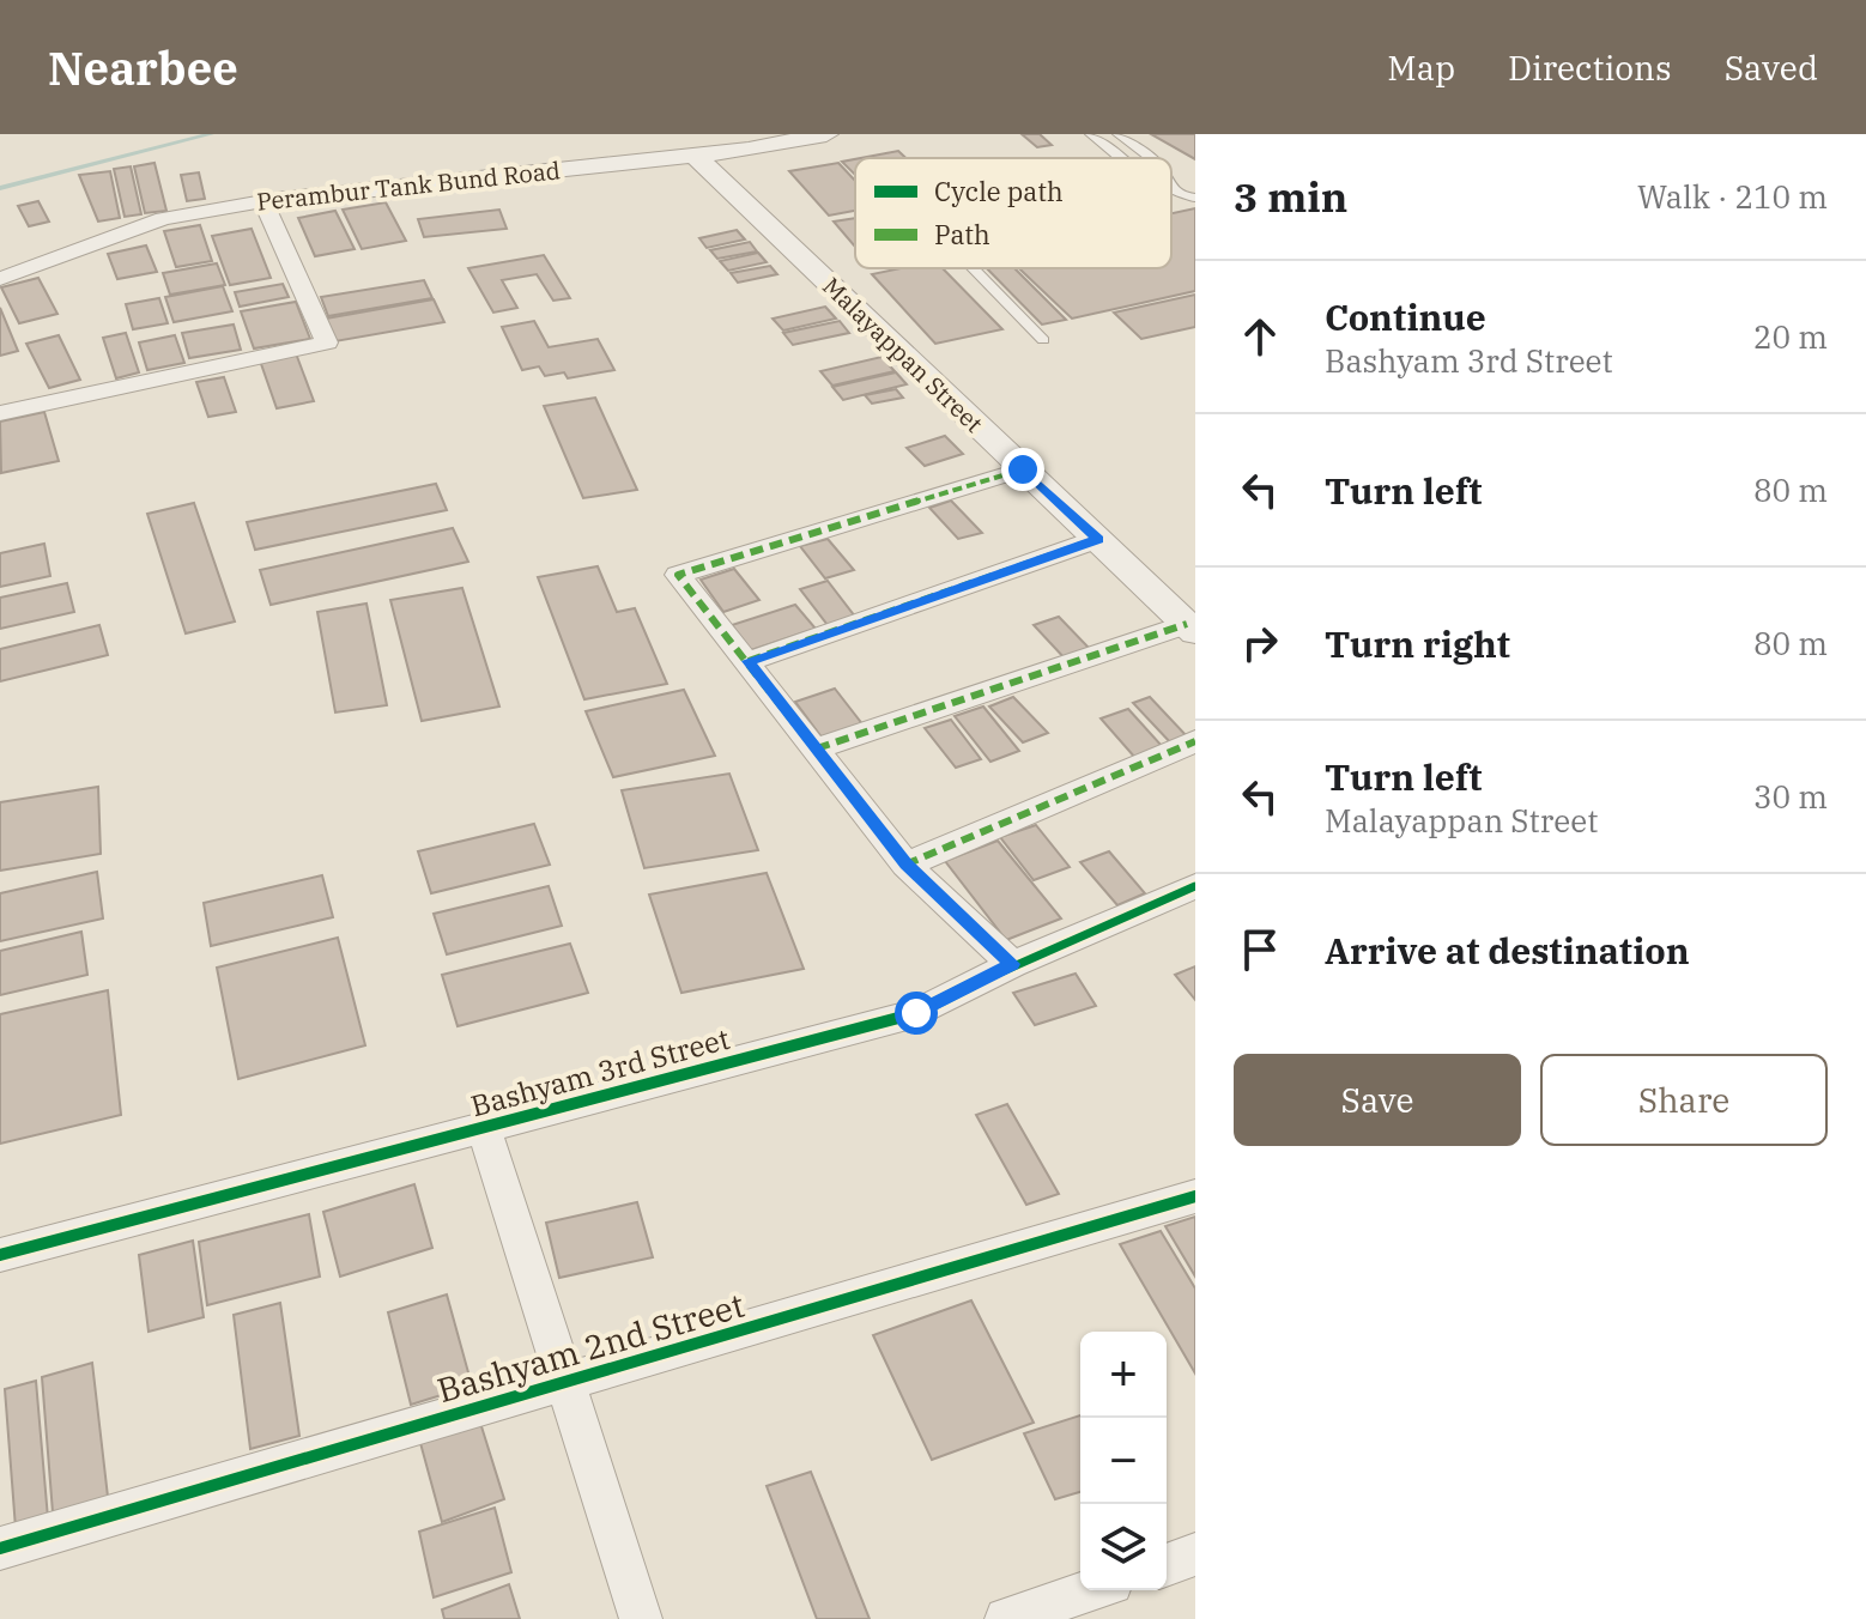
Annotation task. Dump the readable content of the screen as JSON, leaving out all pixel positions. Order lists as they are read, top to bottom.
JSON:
{
  "streets": {
    "street": [
      "Perambur Tank Bund Road",
      "Malayappan Street",
      "Bashyam 3rd Street",
      "Bashyam 2nd Street"
    ]
  },
  "crossings": [
    ["Perambur Tank Bund Road", "Malayappan Street"]
  ],
  "legend": ["Cycle path", "Path"],
  "page": {
    "header": "Nearbee",
    "nav": ["Map", "Directions", "Saved"],
    "heading": ["3 min", "Walk · 210 m"],
    "list": [
      ["Continue", "Bashyam 3rd Street", "20 m"],
      ["Turn left", "80 m"],
      ["Turn right", "80 m"],
      ["Turn left", "Malayappan Street", "30 m"],
      "Arrive at destination"
    ],
    "buttons": ["Save", "Share"],
    "map_buttons": ["+", "−"]
  }
}
